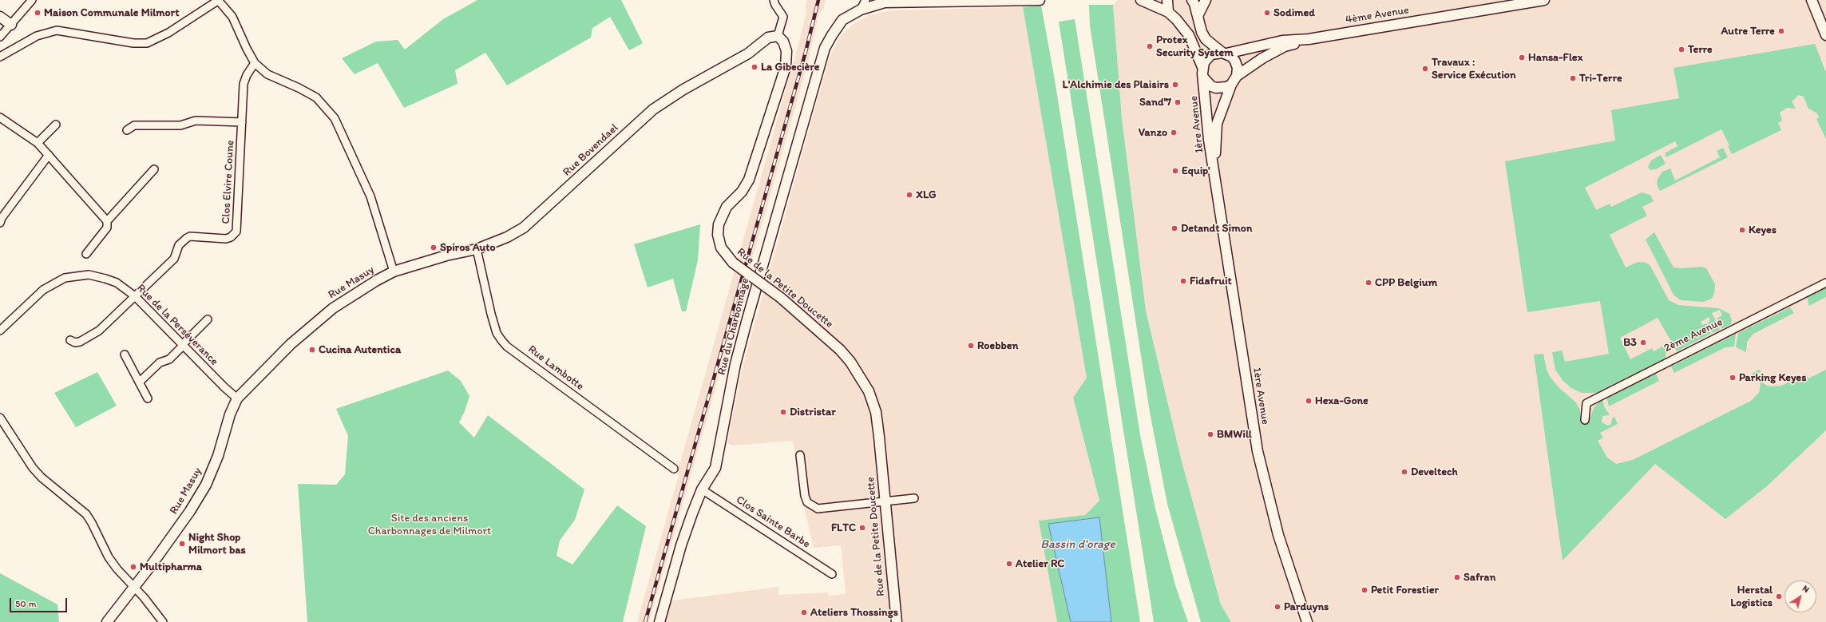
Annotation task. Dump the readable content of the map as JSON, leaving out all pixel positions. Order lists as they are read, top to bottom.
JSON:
{
  "streets": {
    "street": [
      "4ème Avenue",
      "1ère Avenue",
      "Rue Bovendael",
      "Clos Elvire Coune",
      "Rue Masuy",
      "Rue de la Petite Doucette",
      "Rue de la Perséverance",
      "Rue du Charbonnage",
      "2ème Avenue",
      "Rue Lambotte",
      "Clos Sainte Barbe"
    ]
  },
  "crossings": [
    ["4ème Avenue", "1ère Avenue"],
    ["Rue Bovendael", "Rue Masuy"],
    ["Rue Bovendael", "Rue de la Petite Doucette"],
    ["Rue Bovendael", "Rue Lambotte"],
    ["Clos Elvire Coune", "Rue de la Perséverance"],
    ["Rue Masuy", "Rue de la Perséverance"],
    ["Rue du Charbonnage", "Clos Sainte Barbe"]
  ],
  "water": ["Bassin d'orage"],
  "parks": ["Site des anciens Charbonnages de Milmort"],
  "places": [
    "Maison Communale Milmort",
    "Sodimed",
    "Autre Terre",
    "Protex Security System",
    "Terre",
    "Hansa-Flex",
    "La Gibecière",
    "Travaux : Service Exécution",
    "Tri-Terre",
    "L'Alchimie des Plaisirs",
    "Sand'7",
    "Vanzo",
    "Equip'",
    "XLG",
    "Detandt Simon",
    "Keyes",
    "Spiros Auto",
    "Fidafruit",
    "CPP Belgium",
    "B3",
    "Roebben",
    "Cucina Autentica",
    "Parking Keyes",
    "Hexa-Gone",
    "Distristar",
    "BMWill",
    "Develtech",
    "FLTC",
    "Night Shop Milmort bas",
    "Atelier RC",
    "Multipharma",
    "Safran",
    "Petit Forestier",
    "Herstal Logistics",
    "Parduyns",
    "Ateliers Thossings"
  ],
  "scale_bar": "50 m",
  "north": "top right"
}
